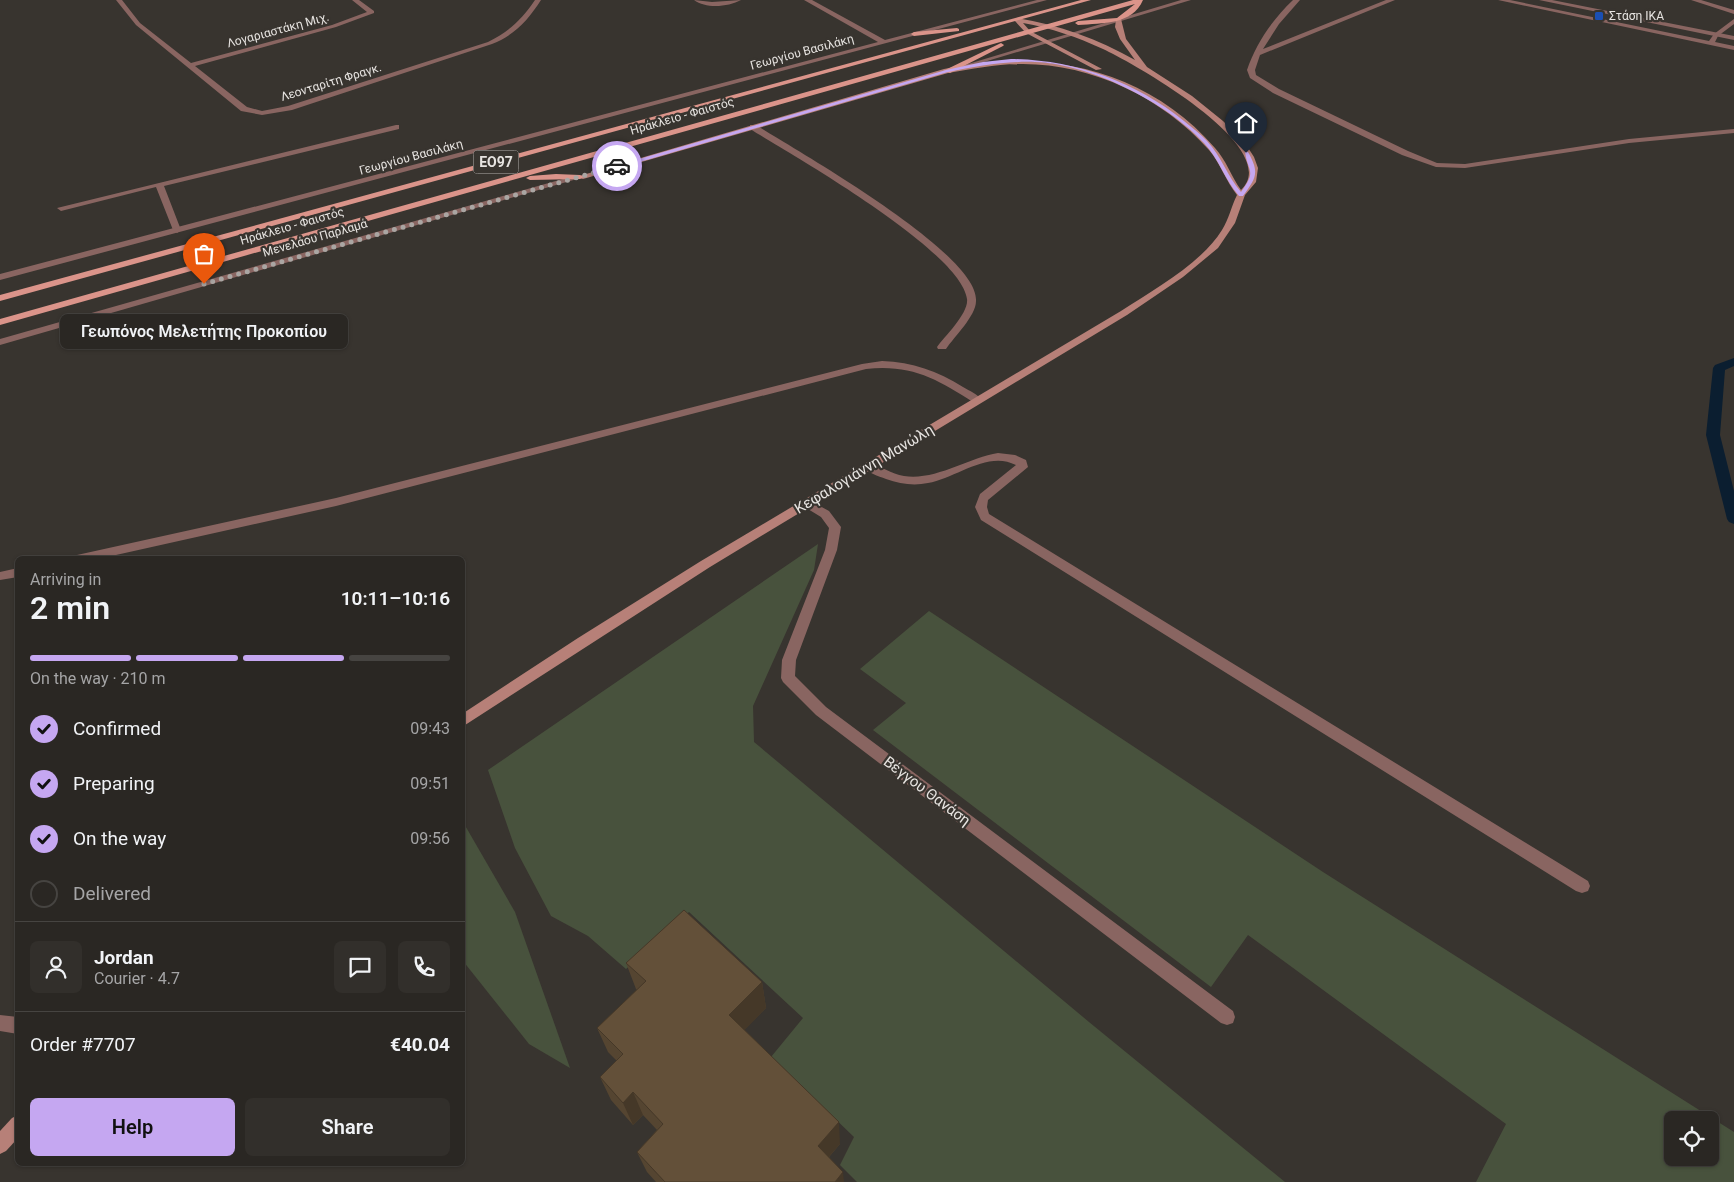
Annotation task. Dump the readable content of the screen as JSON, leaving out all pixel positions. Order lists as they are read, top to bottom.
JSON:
{
  "streets": {
    "main road": ["Ηράκλειο - Φαιστός", "ΕΟ97", "Κεφαλογιάννη Μανώλη"],
    "street": [
      "Λογαριαστάκη Μιχ.",
      "Γεωργίου Βασιλάκη",
      "Λεονταρίτη Φραγκ.",
      "Μενελάου Παρλαμά",
      "Βέγγου Θανάση"
    ]
  },
  "crossings": [
    ["Λογαριαστάκη Μιχ.", "Λεονταρίτη Φραγκ."],
    ["Ηράκλειο - Φαιστός", "Κεφαλογιάννη Μανώλη"],
    ["Κεφαλογιάννη Μανώλη", "Βέγγου Θανάση"]
  ],
  "places": {
    "transit": ["Στάση ΙΚΑ"],
    "other": ["Γεωπόνος Μελετήτης Προκοπίου"]
  },
  "page": {
    "bubble": "Γεωπόνος Μελετήτης Προκοπίου",
    "heading": ["2 min", "Arriving in", "10:11–10:16"],
    "panel": [
      "Jordan",
      "Courier · 4.7",
      "Order #7707",
      "€40.04"
    ],
    "bar": "On the way · 210 m",
    "list": [
      ["Confirmed", "09:43"],
      ["Preparing", "09:51"],
      ["On the way", "09:56"],
      "Delivered"
    ],
    "buttons": ["Help", "Share"]
  }
}
